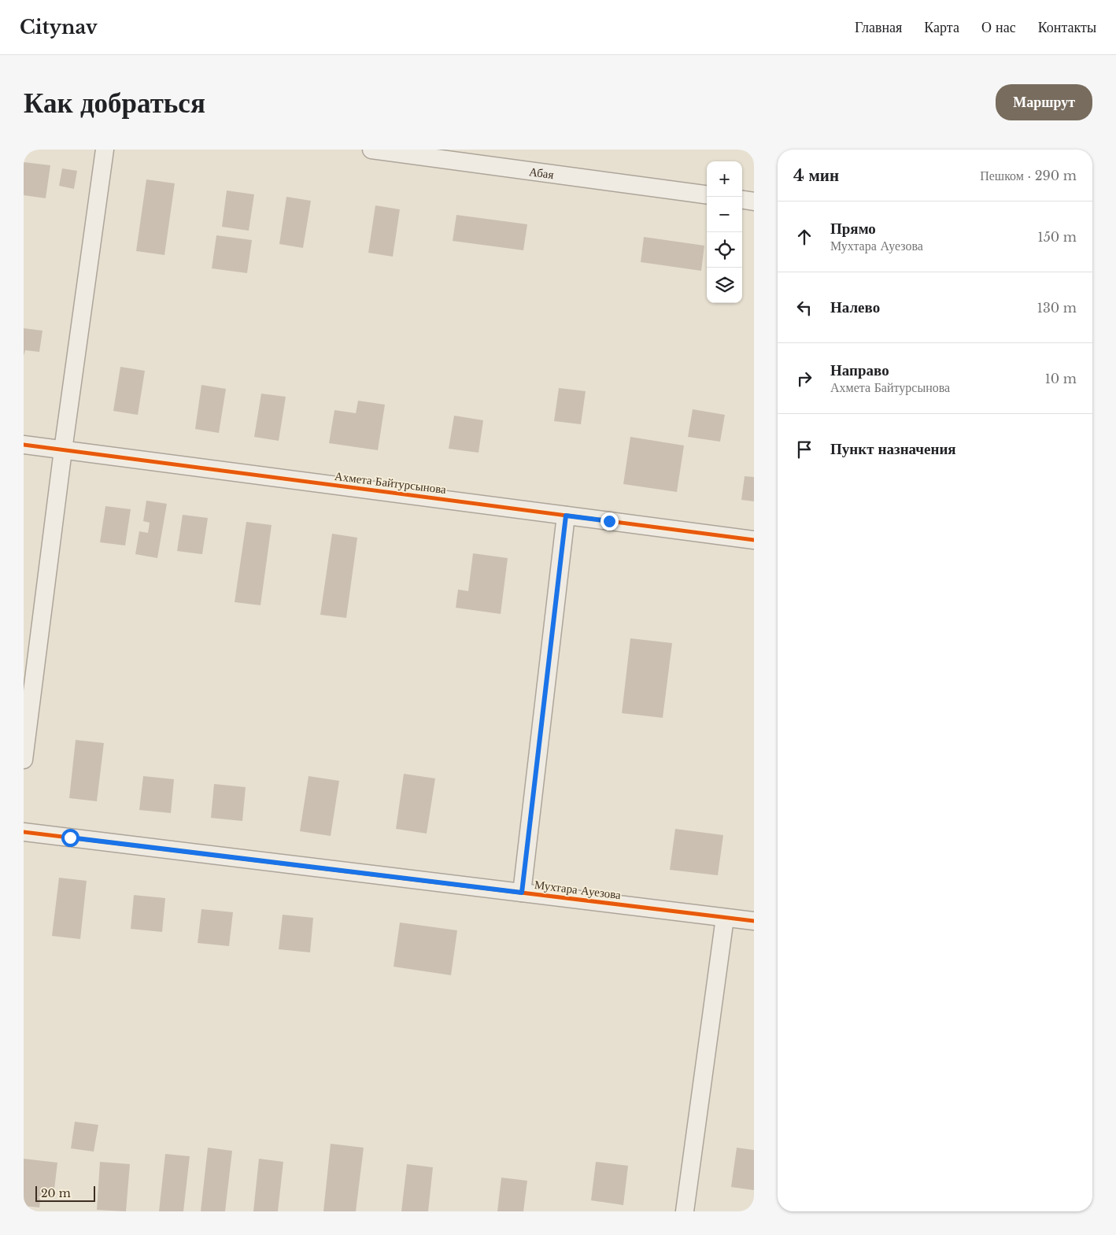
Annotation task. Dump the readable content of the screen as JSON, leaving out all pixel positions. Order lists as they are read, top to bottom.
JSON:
{
  "streets": {
    "street": ["Абая", "Ахмета Байтурсынова", "Мухтара Ауезова"]
  },
  "scale_bar": "20 m",
  "page": {
    "header": "Citynav",
    "nav": [
      "Главная",
      "Карта",
      "О нас",
      "Контакты"
    ],
    "buttons": "Маршрут",
    "title": "Как добраться",
    "heading": ["4 мин", "Пешком · 290 m"],
    "map_buttons": ["+", "−"],
    "list": [
      ["Прямо", "Мухтара Ауезова", "150 m"],
      ["Налево", "130 m"],
      ["Направо", "Ахмета Байтурсынова", "10 m"],
      "Пункт назначения"
    ],
    "scale": "20 m"
  }
}
